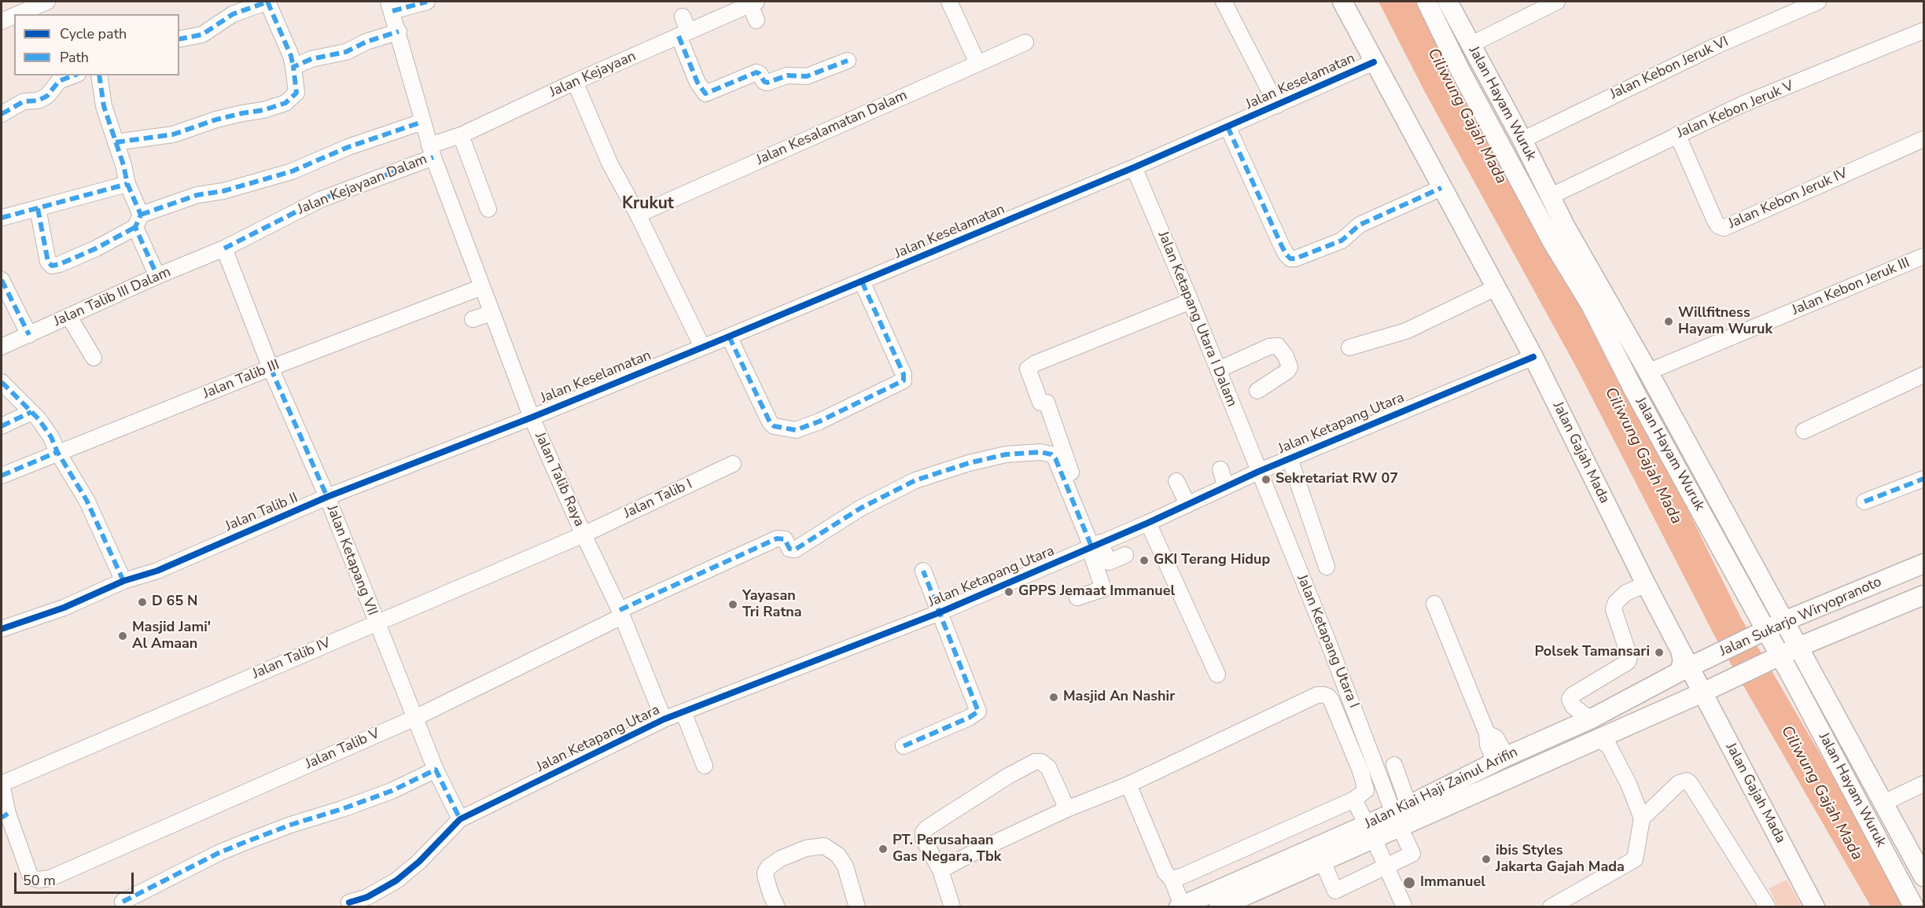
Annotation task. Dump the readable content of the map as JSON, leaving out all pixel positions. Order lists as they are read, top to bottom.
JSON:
{
  "streets": {
    "main road": [
      "Jalan Hayam Wuruk",
      "Jalan Gajah Mada",
      "Jalan Sukarjo Wiryopranoto",
      "Jalan Kiai Haji Zainul Arifin"
    ],
    "street": [
      "Jalan Kebon Jeruk VI",
      "Jalan Kejayaan",
      "Jalan Keselamatan",
      "Jalan Kebon Jeruk V",
      "Jalan Kesalamatan Dalam",
      "Jalan Kejayaan Dalam",
      "Jalan Kebon Jeruk IV",
      "Jalan Kebon Jeruk III",
      "Jalan Talib III Dalam",
      "Jalan Ketapang Utara I Dalam",
      "Jalan Talib III",
      "Jalan Ketapang Utara",
      "Jalan Talib Raya",
      "Jalan Talib I",
      "Jalan Talib II",
      "Jalan Ketapang VII",
      "Jalan Ketapang Utara I",
      "Jalan Talib IV",
      "Jalan Talib V"
    ]
  },
  "crossings": [
    ["Jalan Kebon Jeruk VI", "Jalan Hayam Wuruk"],
    ["Jalan Kejayaan", "Jalan Kejayaan Dalam"],
    ["Jalan Kejayaan", "Jalan Talib Raya"],
    ["Jalan Keselamatan", "Jalan Ketapang Utara I Dalam"],
    ["Jalan Keselamatan", "Jalan Gajah Mada"],
    ["Jalan Keselamatan", "Jalan Talib Raya"],
    ["Jalan Keselamatan", "Jalan Talib II"],
    ["Jalan Hayam Wuruk", "Jalan Kebon Jeruk V"],
    ["Jalan Hayam Wuruk", "Jalan Kebon Jeruk III"],
    ["Jalan Hayam Wuruk", "Jalan Sukarjo Wiryopranoto"],
    ["Jalan Kebon Jeruk V", "Jalan Kebon Jeruk IV"],
    ["Jalan Kejayaan Dalam", "Jalan Talib III Dalam"],
    ["Jalan Kejayaan Dalam", "Jalan Talib Raya"],
    ["Jalan Kejayaan Dalam", "Jalan Ketapang VII"],
    ["Jalan Talib III Dalam", "Jalan Ketapang VII"],
    ["Jalan Ketapang Utara I Dalam", "Jalan Ketapang Utara"],
    ["Jalan Ketapang Utara I Dalam", "Jalan Ketapang Utara I"],
    ["Jalan Talib III", "Jalan Talib Raya"],
    ["Jalan Talib III", "Jalan Ketapang VII"],
    ["Jalan Ketapang Utara", "Jalan Gajah Mada"],
    ["Jalan Ketapang Utara", "Jalan Talib Raya"],
    ["Jalan Ketapang Utara", "Jalan Ketapang VII"],
    ["Jalan Ketapang Utara", "Jalan Ketapang Utara I"],
    ["Jalan Ketapang Utara", "Jalan Talib V"],
    ["Jalan Gajah Mada", "Jalan Sukarjo Wiryopranoto"],
    ["Jalan Gajah Mada", "Jalan Kiai Haji Zainul Arifin"],
    ["Jalan Talib Raya", "Jalan Talib I"],
    ["Jalan Talib Raya", "Jalan Talib II"],
    ["Jalan Talib Raya", "Jalan Talib IV"],
    ["Jalan Talib Raya", "Jalan Talib V"],
    ["Jalan Talib I", "Jalan Talib IV"],
    ["Jalan Talib II", "Jalan Ketapang VII"],
    ["Jalan Ketapang VII", "Jalan Talib IV"],
    ["Jalan Ketapang VII", "Jalan Talib V"],
    ["Jalan Sukarjo Wiryopranoto", "Jalan Kiai Haji Zainul Arifin"],
    ["Jalan Ketapang Utara I", "Jalan Kiai Haji Zainul Arifin"]
  ],
  "districts": ["Krukut"],
  "water": ["Ciliwung Gajah Mada"],
  "places": [
    "Willfitness Hayam Wuruk",
    "Sekretariat RW 07",
    "GKI Terang Hidup",
    "GPPS Jemaat Immanuel",
    "D 65 N",
    "Yayasan Tri Ratna",
    "Masjid Jami' Al Amaan",
    "Polsek Tamansari",
    "Masjid An Nashir",
    "PT. Perusahaan Gas Negara, Tbk",
    "ibis Styles Jakarta Gajah Mada",
    "Immanuel"
  ],
  "legend": ["Cycle path", "Path"],
  "scale_bar": "50 m"
}
